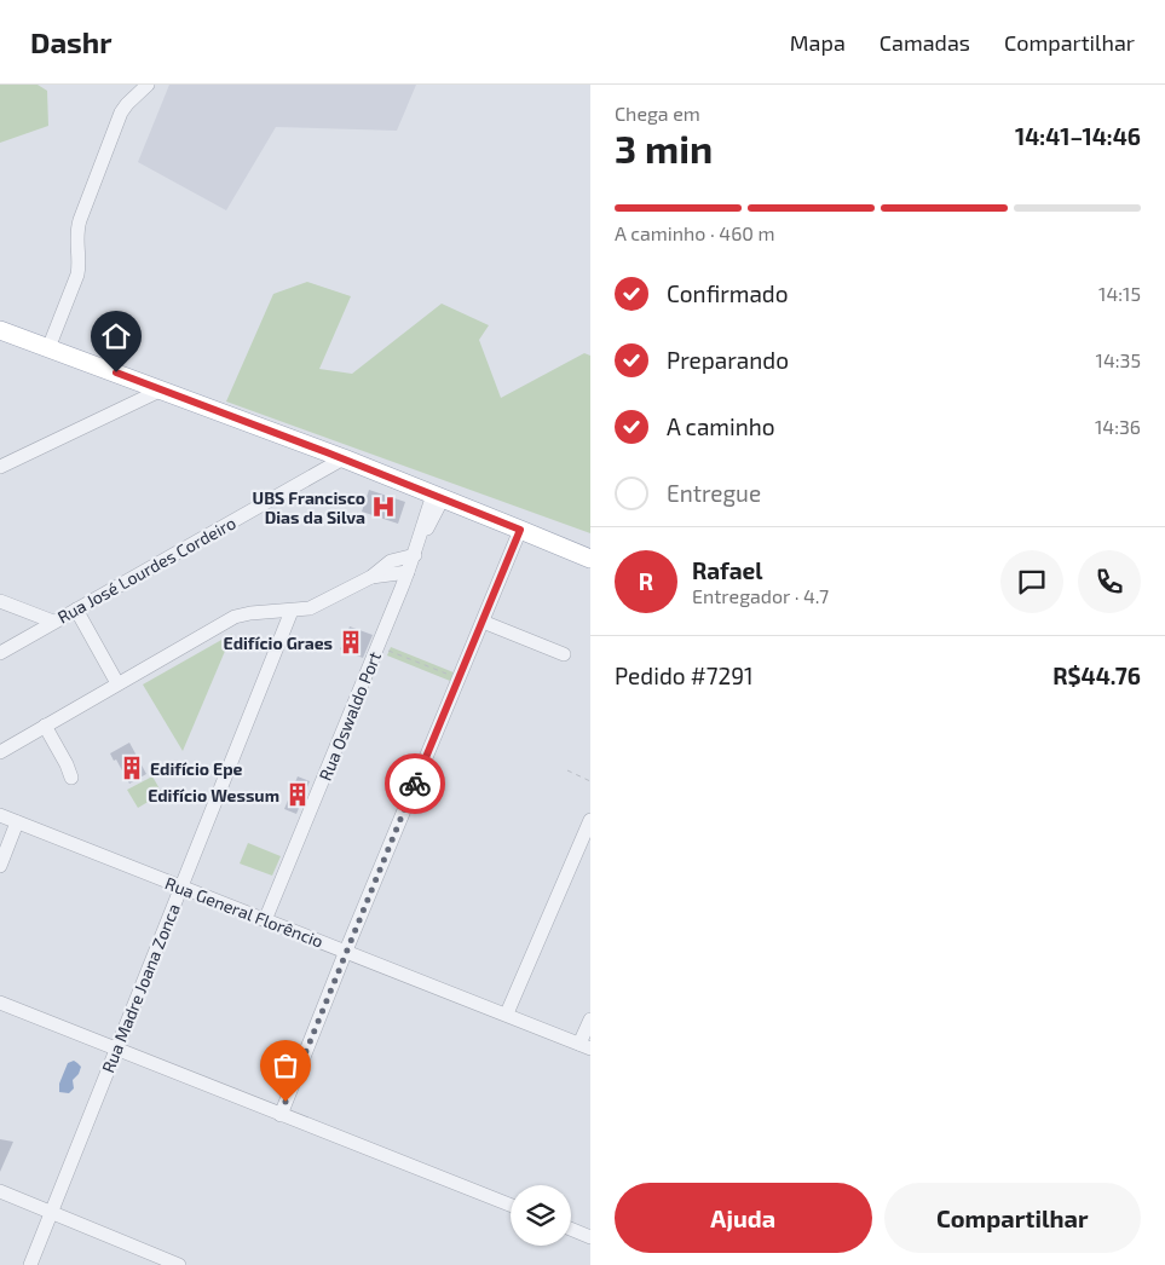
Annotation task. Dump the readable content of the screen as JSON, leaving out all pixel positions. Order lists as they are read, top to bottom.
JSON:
{
  "streets": {
    "street": [
      "Rua José Lourdes Cordeiro",
      "Rua Oswaldo Port",
      "Rua General Florêncio",
      "Rua Madre Joana Zonca"
    ]
  },
  "crossings": [
    ["Rua Oswaldo Port", "Rua General Florêncio"],
    ["Rua General Florêncio", "Rua Madre Joana Zonca"]
  ],
  "places": {
    "hospital": ["UBS Francisco Dias da Silva"],
    "building": ["Edifício Graes", "Edifício Epe", "Edifício Wessum"]
  },
  "page": {
    "header": "Dashr",
    "nav": ["Mapa", "Camadas", "Compartilhar"],
    "heading": ["3 min", "Chega em", "14:41–14:46"],
    "panel": [
      "Rafael",
      "Entregador · 4.7",
      "Pedido #7291",
      "R$44.76"
    ],
    "bar": "A caminho · 460 m",
    "list": [
      ["Confirmado", "14:15"],
      ["Preparando", "14:35"],
      ["A caminho", "14:36"],
      "Entregue"
    ],
    "round": "R",
    "buttons": ["Ajuda", "Compartilhar"]
  }
}
